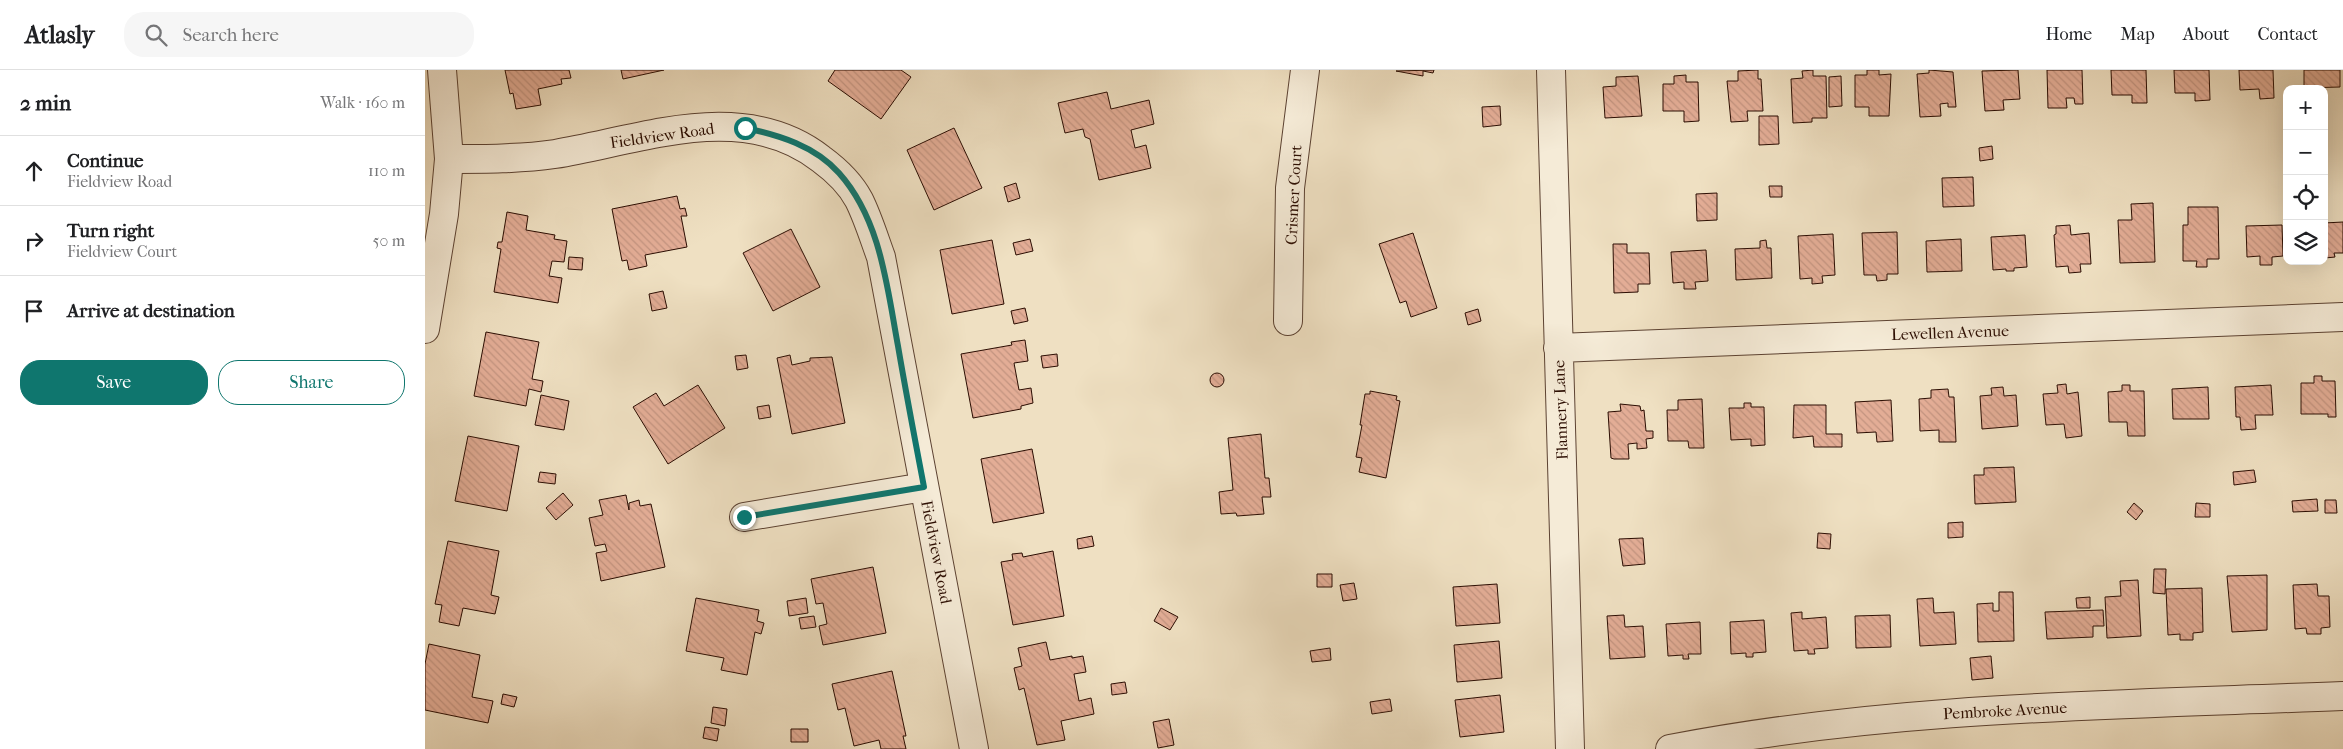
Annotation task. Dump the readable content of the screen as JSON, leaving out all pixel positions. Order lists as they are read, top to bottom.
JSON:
{
  "streets": {
    "street": [
      "Fieldview Road",
      "Crismer Court",
      "Lewellen Avenue",
      "Flannery Lane",
      "Pembroke Avenue"
    ]
  },
  "crossings": [
    ["Lewellen Avenue", "Flannery Lane"]
  ],
  "page": {
    "header": "Atlasly",
    "search": "Search here",
    "nav": [
      "Home",
      "Map",
      "About",
      "Contact"
    ],
    "heading": ["2 min", "Walk · 160 m"],
    "map_buttons": ["+", "−"],
    "list": [
      ["Continue", "Fieldview Road", "110 m"],
      ["Turn right", "Fieldview Court", "50 m"],
      "Arrive at destination"
    ],
    "buttons": ["Save", "Share"]
  }
}
